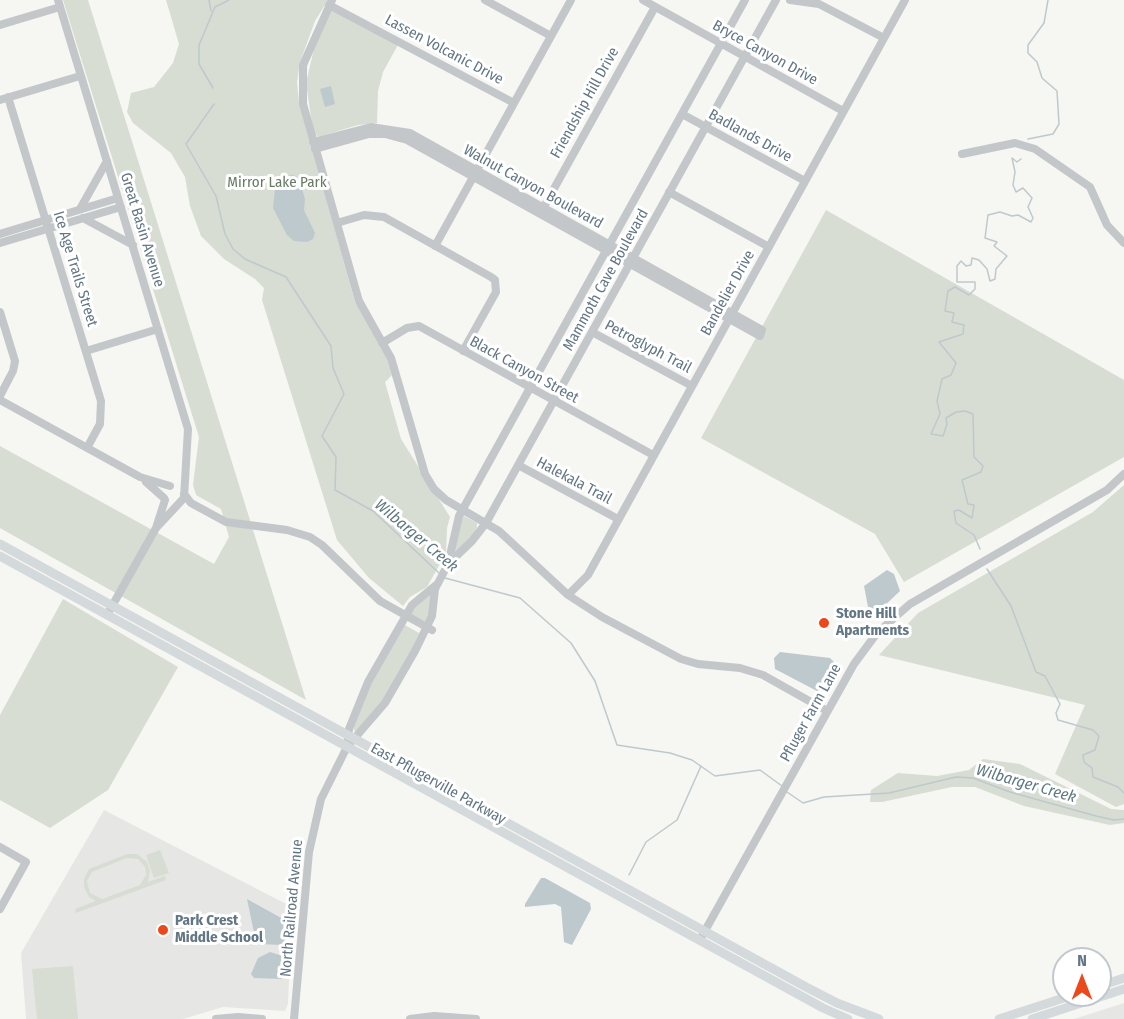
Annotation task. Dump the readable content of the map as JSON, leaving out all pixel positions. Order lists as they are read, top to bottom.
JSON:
{
  "streets": {
    "main road": ["East Pflugerville Parkway"],
    "street": [
      "Lassen Volcanic Drive",
      "Bryce Canyon Drive",
      "Friendship Hill Drive",
      "Badlands Drive",
      "Walnut Canyon Boulevard",
      "Great Basin Avenue",
      "Ice Age Trails Street",
      "Mammoth Cave Boulevard",
      "Bandelier Drive",
      "Petroglyph Trail",
      "Black Canyon Street",
      "Halekala Trail",
      "Pfluger Farm Lane",
      "North Railroad Avenue"
    ]
  },
  "crossings": [
    ["Bryce Canyon Drive", "Friendship Hill Drive"],
    ["Bryce Canyon Drive", "Mammoth Cave Boulevard"],
    ["Bryce Canyon Drive", "Bandelier Drive"],
    ["Friendship Hill Drive", "Walnut Canyon Boulevard"],
    ["Badlands Drive", "Mammoth Cave Boulevard"],
    ["Badlands Drive", "Bandelier Drive"],
    ["Walnut Canyon Boulevard", "Mammoth Cave Boulevard"],
    ["Walnut Canyon Boulevard", "Bandelier Drive"],
    ["Mammoth Cave Boulevard", "Petroglyph Trail"],
    ["Mammoth Cave Boulevard", "Black Canyon Street"],
    ["Mammoth Cave Boulevard", "Halekala Trail"],
    ["Mammoth Cave Boulevard", "East Pflugerville Parkway"],
    ["Mammoth Cave Boulevard", "North Railroad Avenue"],
    ["Bandelier Drive", "Petroglyph Trail"],
    ["Bandelier Drive", "Black Canyon Street"],
    ["Bandelier Drive", "Halekala Trail"],
    ["Pfluger Farm Lane", "East Pflugerville Parkway"],
    ["East Pflugerville Parkway", "North Railroad Avenue"]
  ],
  "water": ["Wilbarger Creek"],
  "parks": ["Mirror Lake Park"],
  "places": ["Stone Hill Apartments", "Park Crest Middle School"],
  "north": "top"
}
